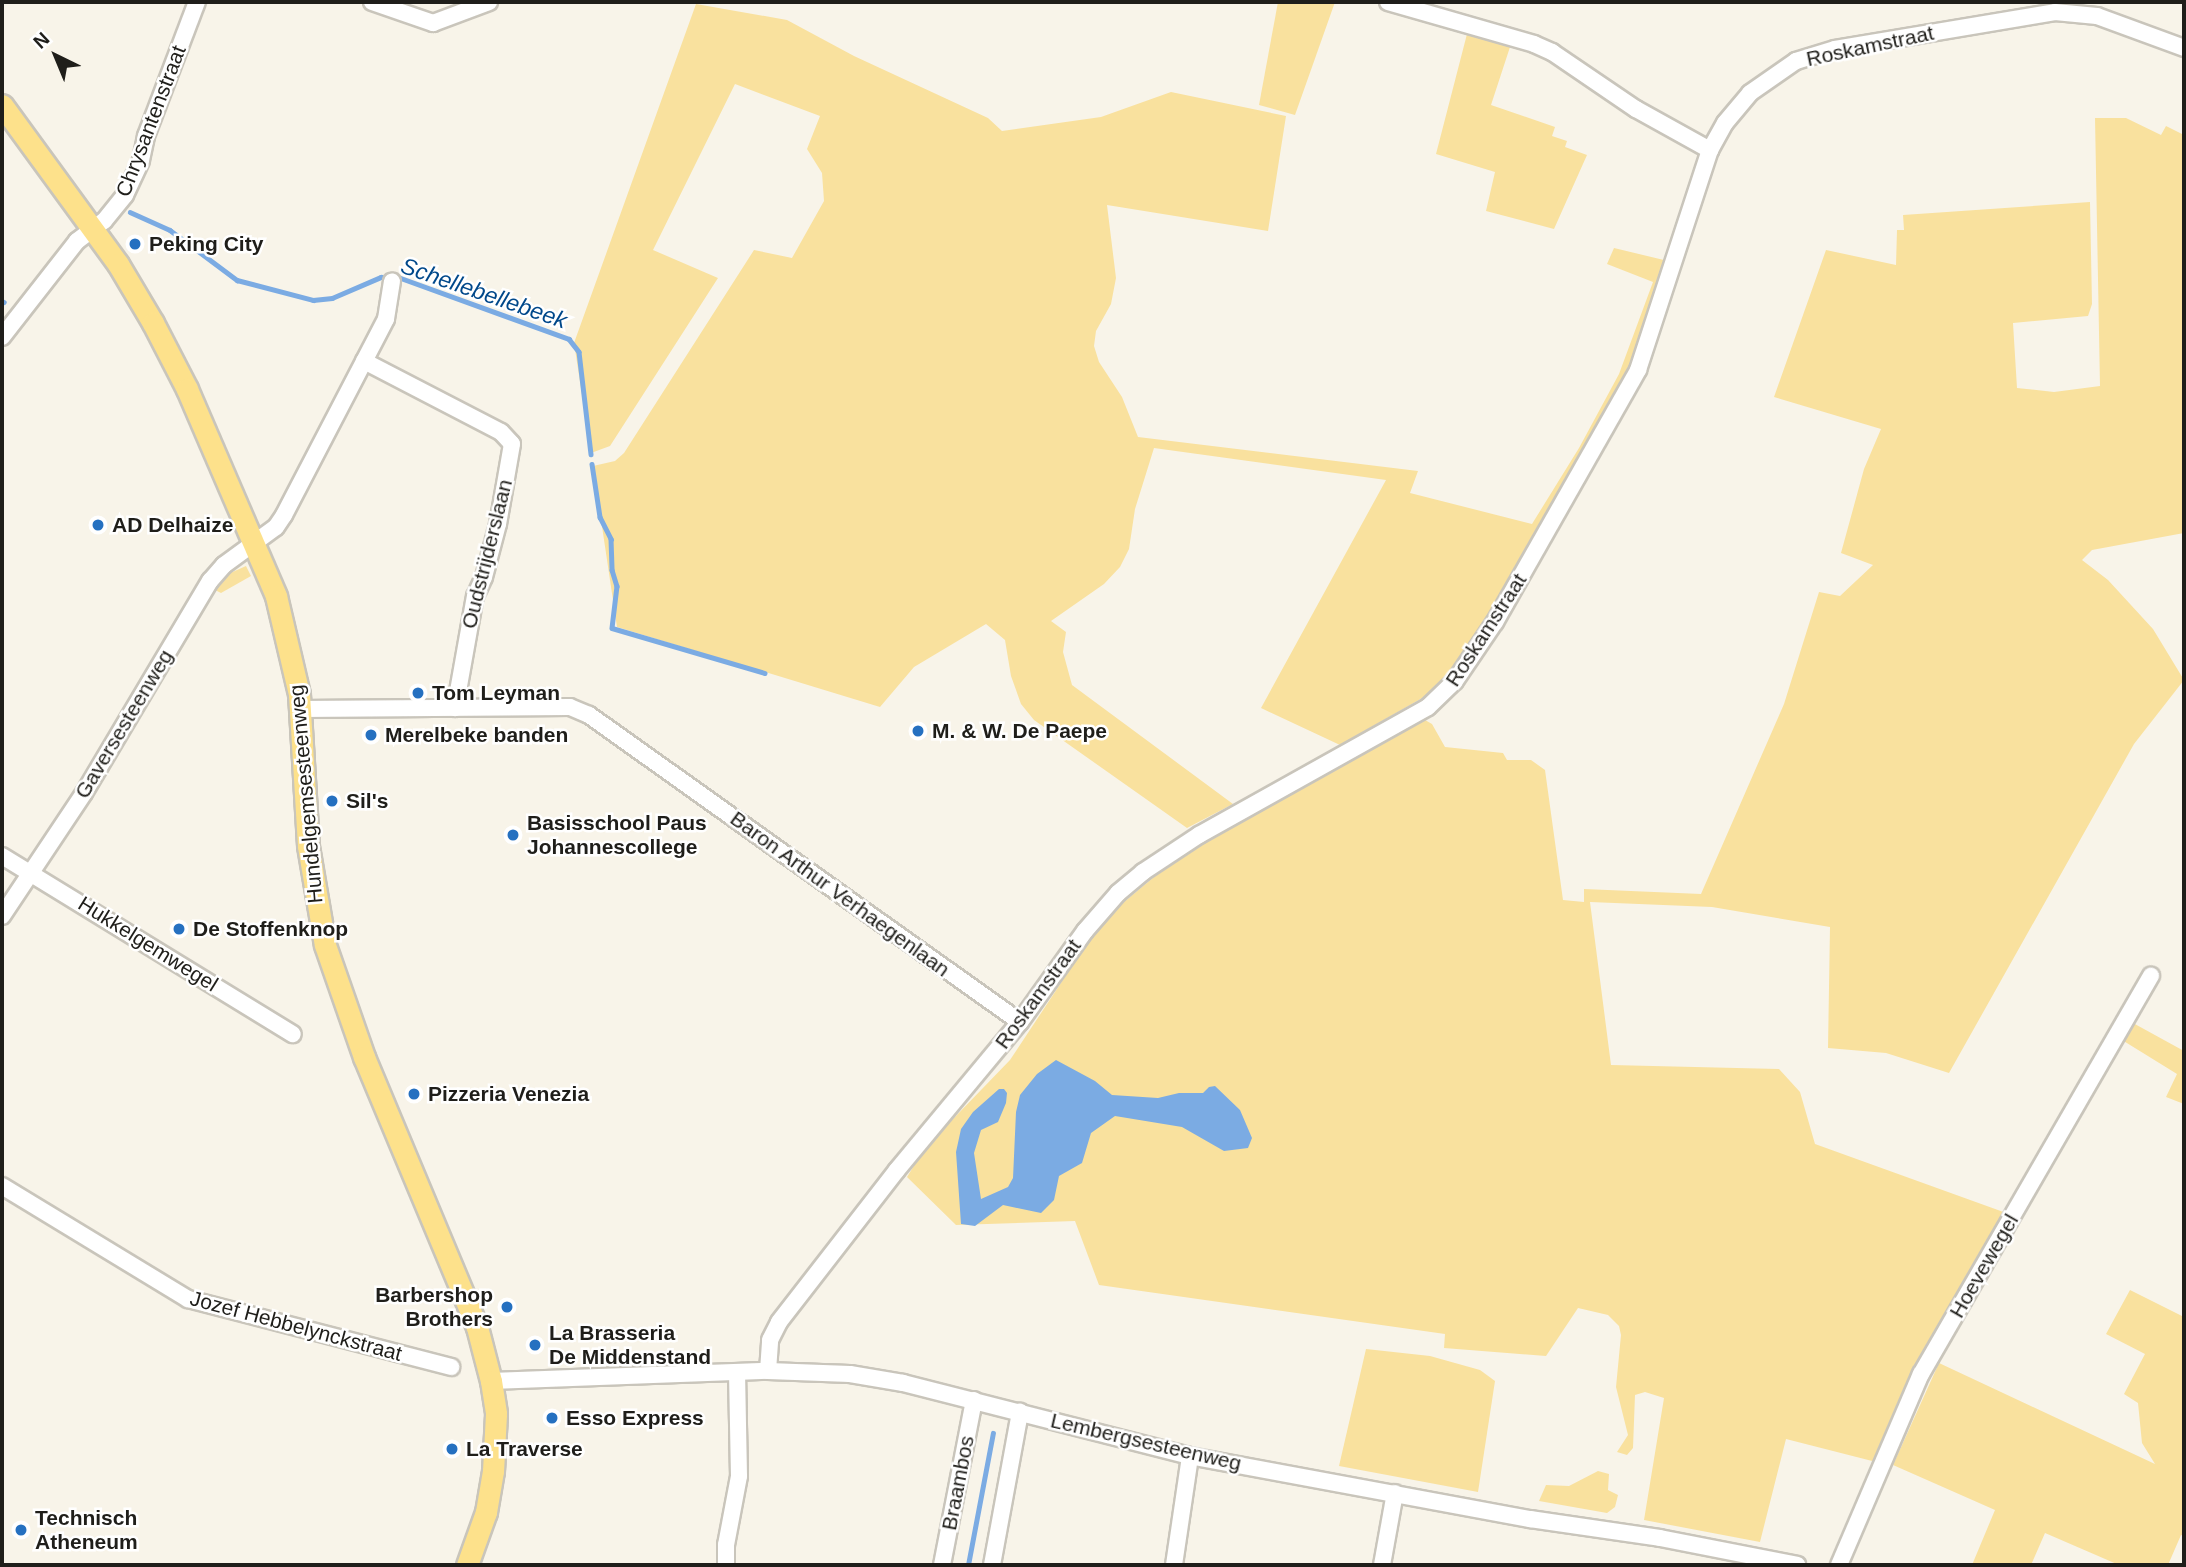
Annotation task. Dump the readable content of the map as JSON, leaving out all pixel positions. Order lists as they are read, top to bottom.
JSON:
{
  "streets": {
    "main road": ["Hundelgemsesteenweg"],
    "street": [
      "Roskamstraat",
      "Chrysantenstraat",
      "Oudstrijderslaan",
      "Gaversesteenweg",
      "Baron Arthur Verhaegenlaan",
      "Hukkelgemwegel",
      "Hoevewegel",
      "Jozef Hebbelynckstraat",
      "Lembergsesteenweg",
      "Braambos"
    ]
  },
  "crossings": [
    ["Roskamstraat", "Baron Arthur Verhaegenlaan"],
    ["Roskamstraat", "Lembergsesteenweg"],
    ["Chrysantenstraat", "Hundelgemsesteenweg"],
    ["Oudstrijderslaan", "Gaversesteenweg"],
    ["Oudstrijderslaan", "Baron Arthur Verhaegenlaan"],
    ["Gaversesteenweg", "Hundelgemsesteenweg"],
    ["Gaversesteenweg", "Hukkelgemwegel"],
    ["Hundelgemsesteenweg", "Baron Arthur Verhaegenlaan"],
    ["Hundelgemsesteenweg", "Lembergsesteenweg"],
    ["Lembergsesteenweg", "Braambos"]
  ],
  "water": ["Schellebellebeek"],
  "places": [
    "Peking City",
    "AD Delhaize",
    "Tom Leyman",
    "M. & W. De Paepe",
    "Merelbeke banden",
    "Sil's",
    "Basisschool Paus Johannescollege",
    "De Stoffenknop",
    "Pizzeria Venezia",
    "Barbershop Brothers",
    "La Brasseria De Middenstand",
    "Esso Express",
    "La Traverse",
    "Technisch Atheneum"
  ],
  "north": "top left"
}
